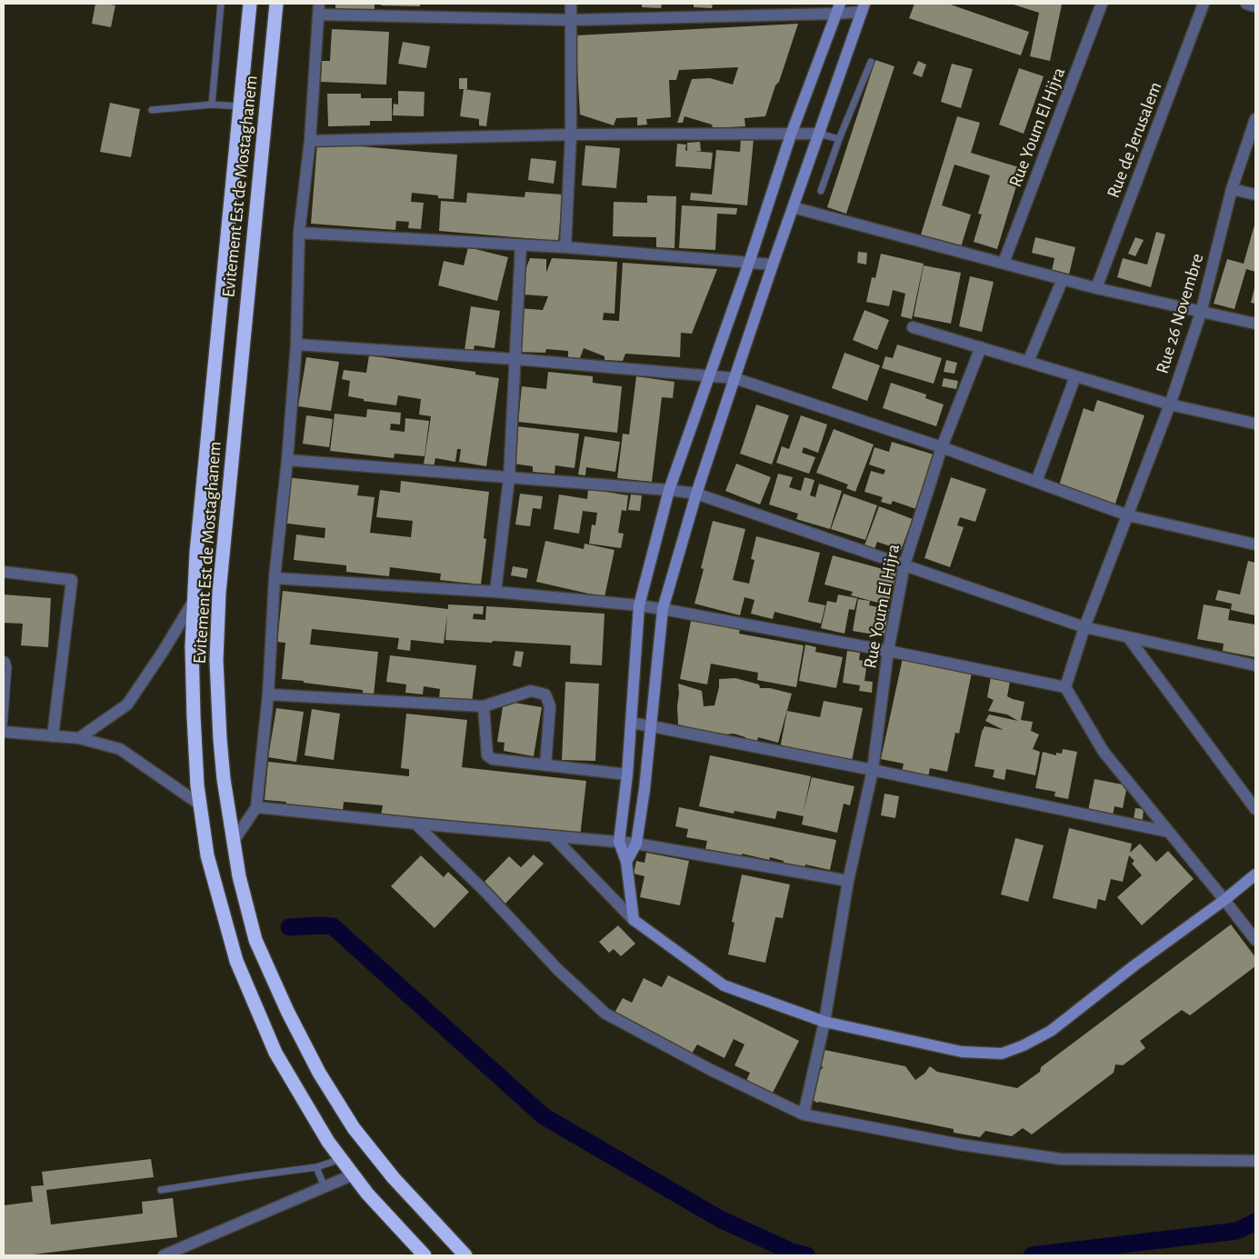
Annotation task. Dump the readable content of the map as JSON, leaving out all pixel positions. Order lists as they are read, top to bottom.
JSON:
{
  "streets": {
    "highway": ["Evitement Est de Mostaghanem"],
    "street": ["Rue Youm El Hijra", "Rue de Jerusalem", "Rue 26 Novembre"]
  }
}
